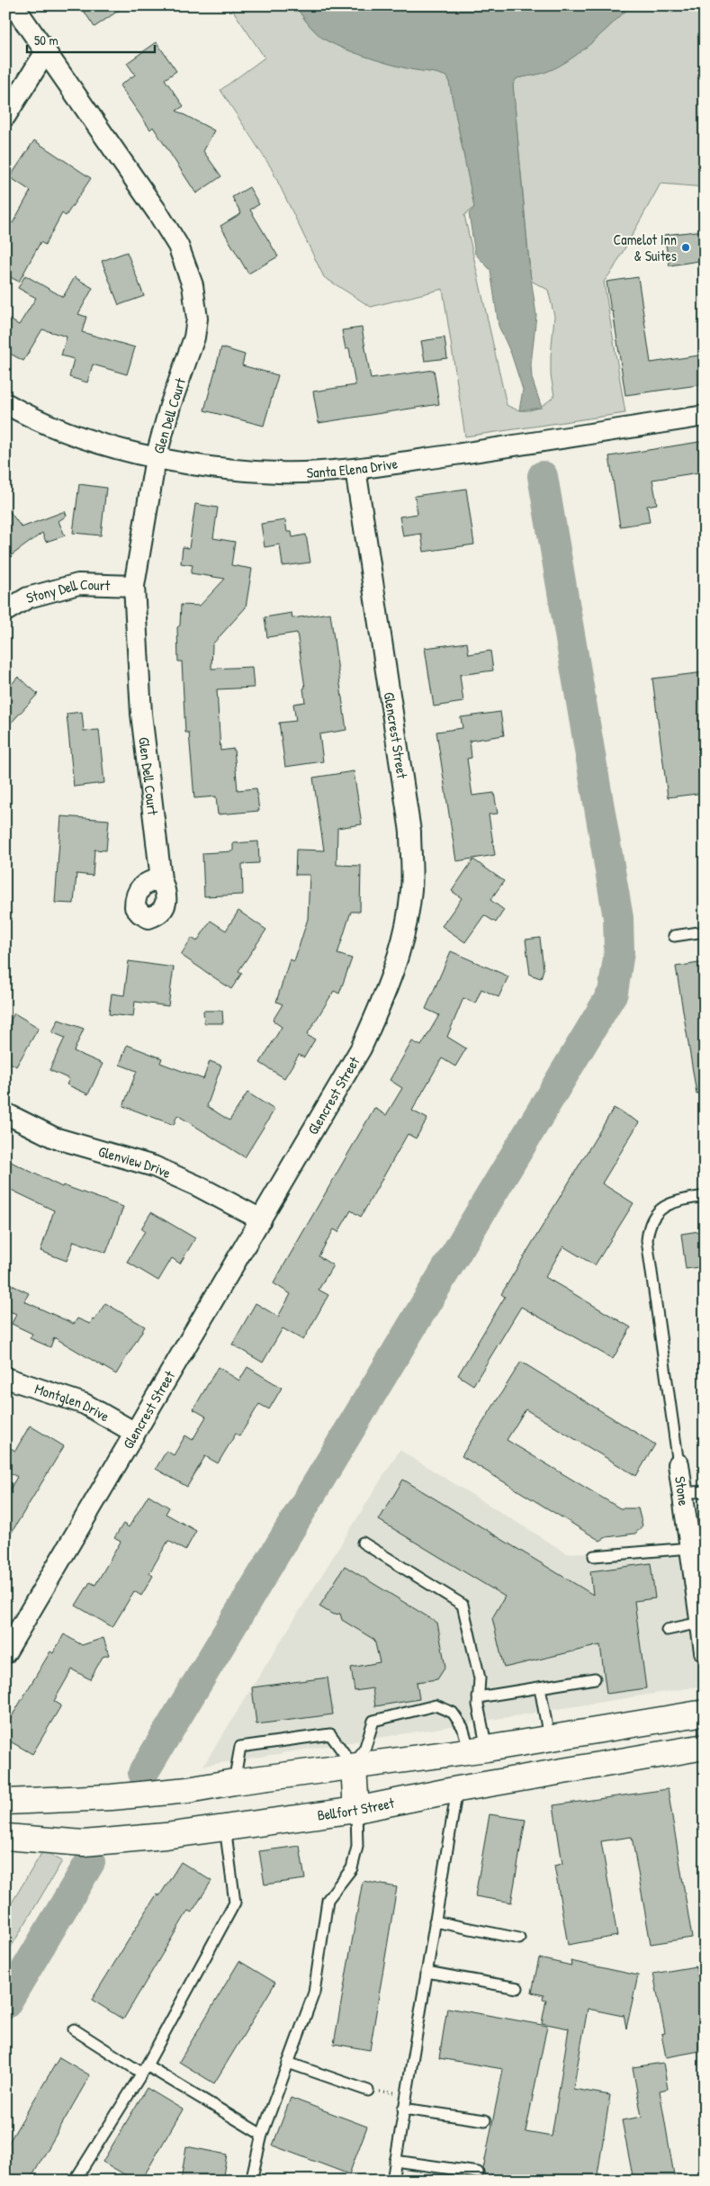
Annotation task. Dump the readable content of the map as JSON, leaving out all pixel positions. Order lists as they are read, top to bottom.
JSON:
{
  "streets": {
    "main road": ["Bellfort Street"],
    "street": [
      "Glen Dell Court",
      "Santa Elena Drive",
      "Stony Dell Court",
      "Glencrest Street",
      "Glenview Drive",
      "Montglen Drive",
      "Stone"
    ]
  },
  "crossings": [
    ["Glen Dell Court", "Santa Elena Drive"],
    ["Glen Dell Court", "Stony Dell Court"],
    ["Santa Elena Drive", "Glencrest Street"],
    ["Glencrest Street", "Glenview Drive"],
    ["Glencrest Street", "Montglen Drive"]
  ],
  "places": ["Camelot Inn & Suites"],
  "scale_bar": "50 m"
}
